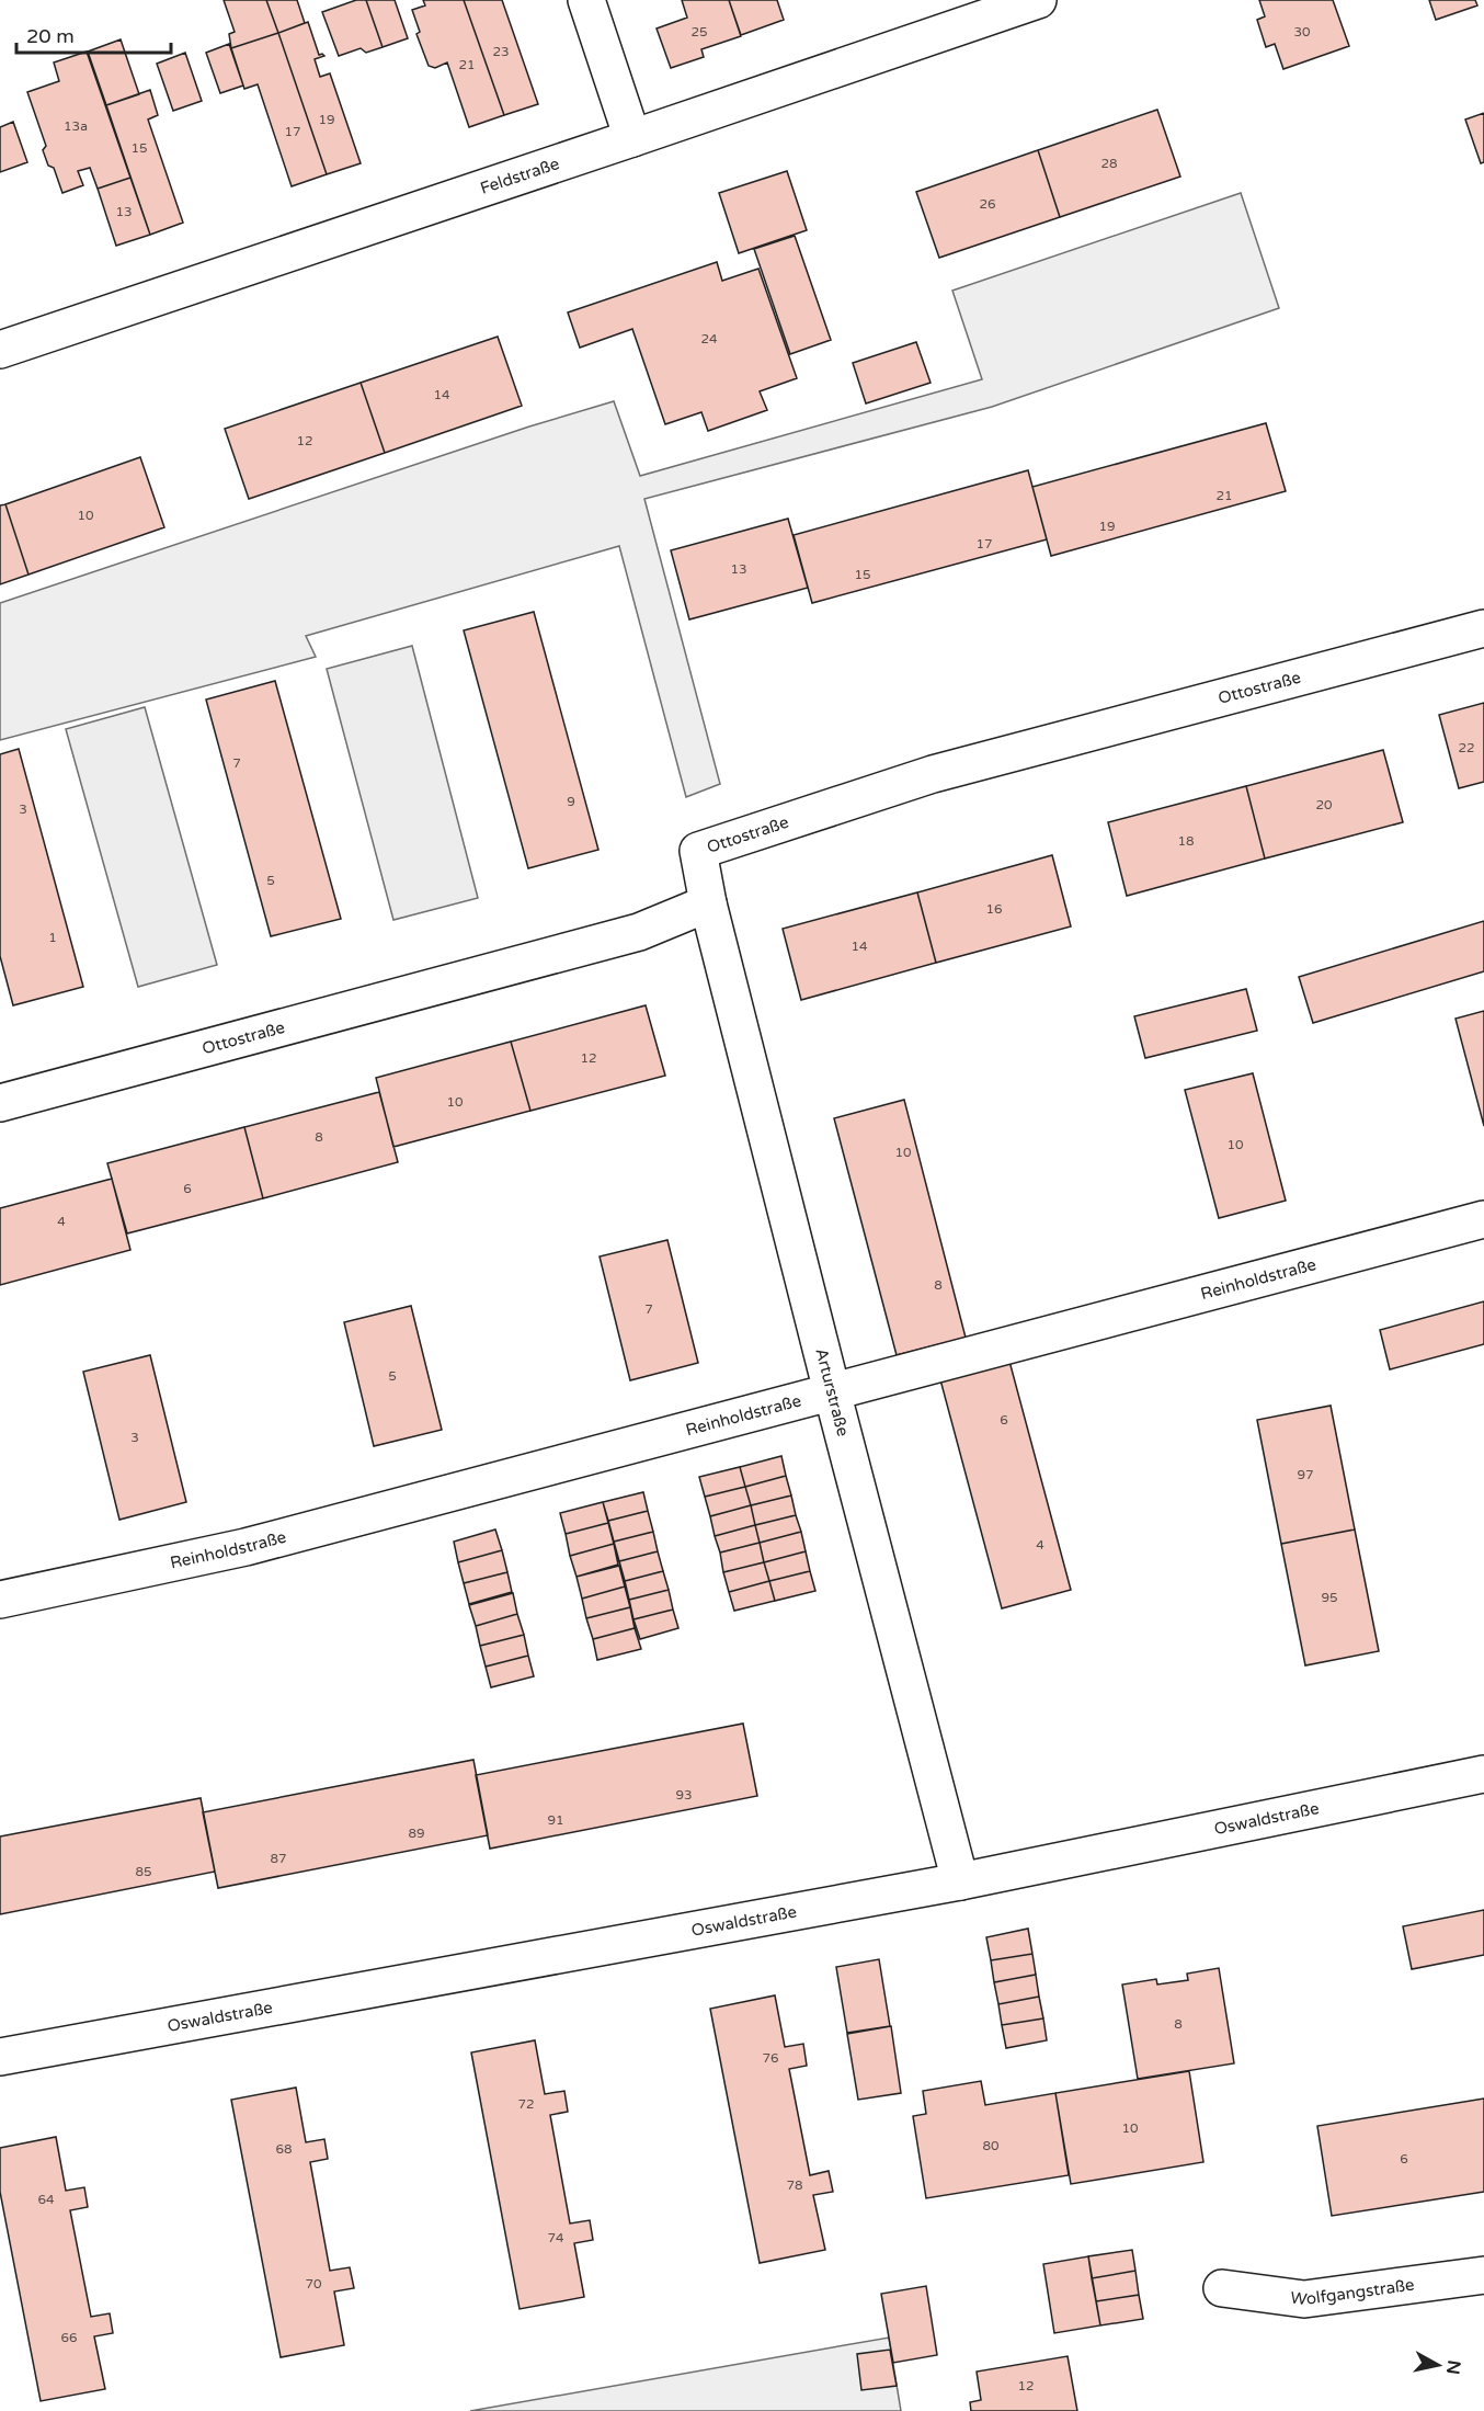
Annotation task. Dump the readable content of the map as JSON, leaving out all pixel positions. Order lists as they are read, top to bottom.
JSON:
{
  "streets": {
    "street": [
      "Feldstraße",
      "Ottostraße",
      "Reinholdstraße",
      "Arturstraße",
      "Oswaldstraße",
      "Wolfgangstraße"
    ]
  },
  "crossings": [
    ["Ottostraße", "Arturstraße"],
    ["Reinholdstraße", "Arturstraße"],
    ["Arturstraße", "Oswaldstraße"]
  ],
  "house_numbers": [
    "25",
    "30",
    "23",
    "21",
    "19",
    "13a",
    "17",
    "15",
    "28",
    "26",
    "13",
    "24",
    "14",
    "12",
    "21",
    "10",
    "19",
    "17",
    "13",
    "15",
    "22",
    "7",
    "9",
    "20",
    "3",
    "18",
    "5",
    "16",
    "1",
    "14",
    "12",
    "10",
    "8",
    "10",
    "10",
    "6",
    "4",
    "8",
    "7",
    "5",
    "6",
    "3",
    "97",
    "4",
    "95",
    "93",
    "91",
    "89",
    "87",
    "85",
    "8",
    "76",
    "72",
    "10",
    "80",
    "68",
    "6",
    "78",
    "64",
    "74",
    "70",
    "66",
    "12"
  ],
  "scale_bar": "20 m",
  "north": "right"
}
